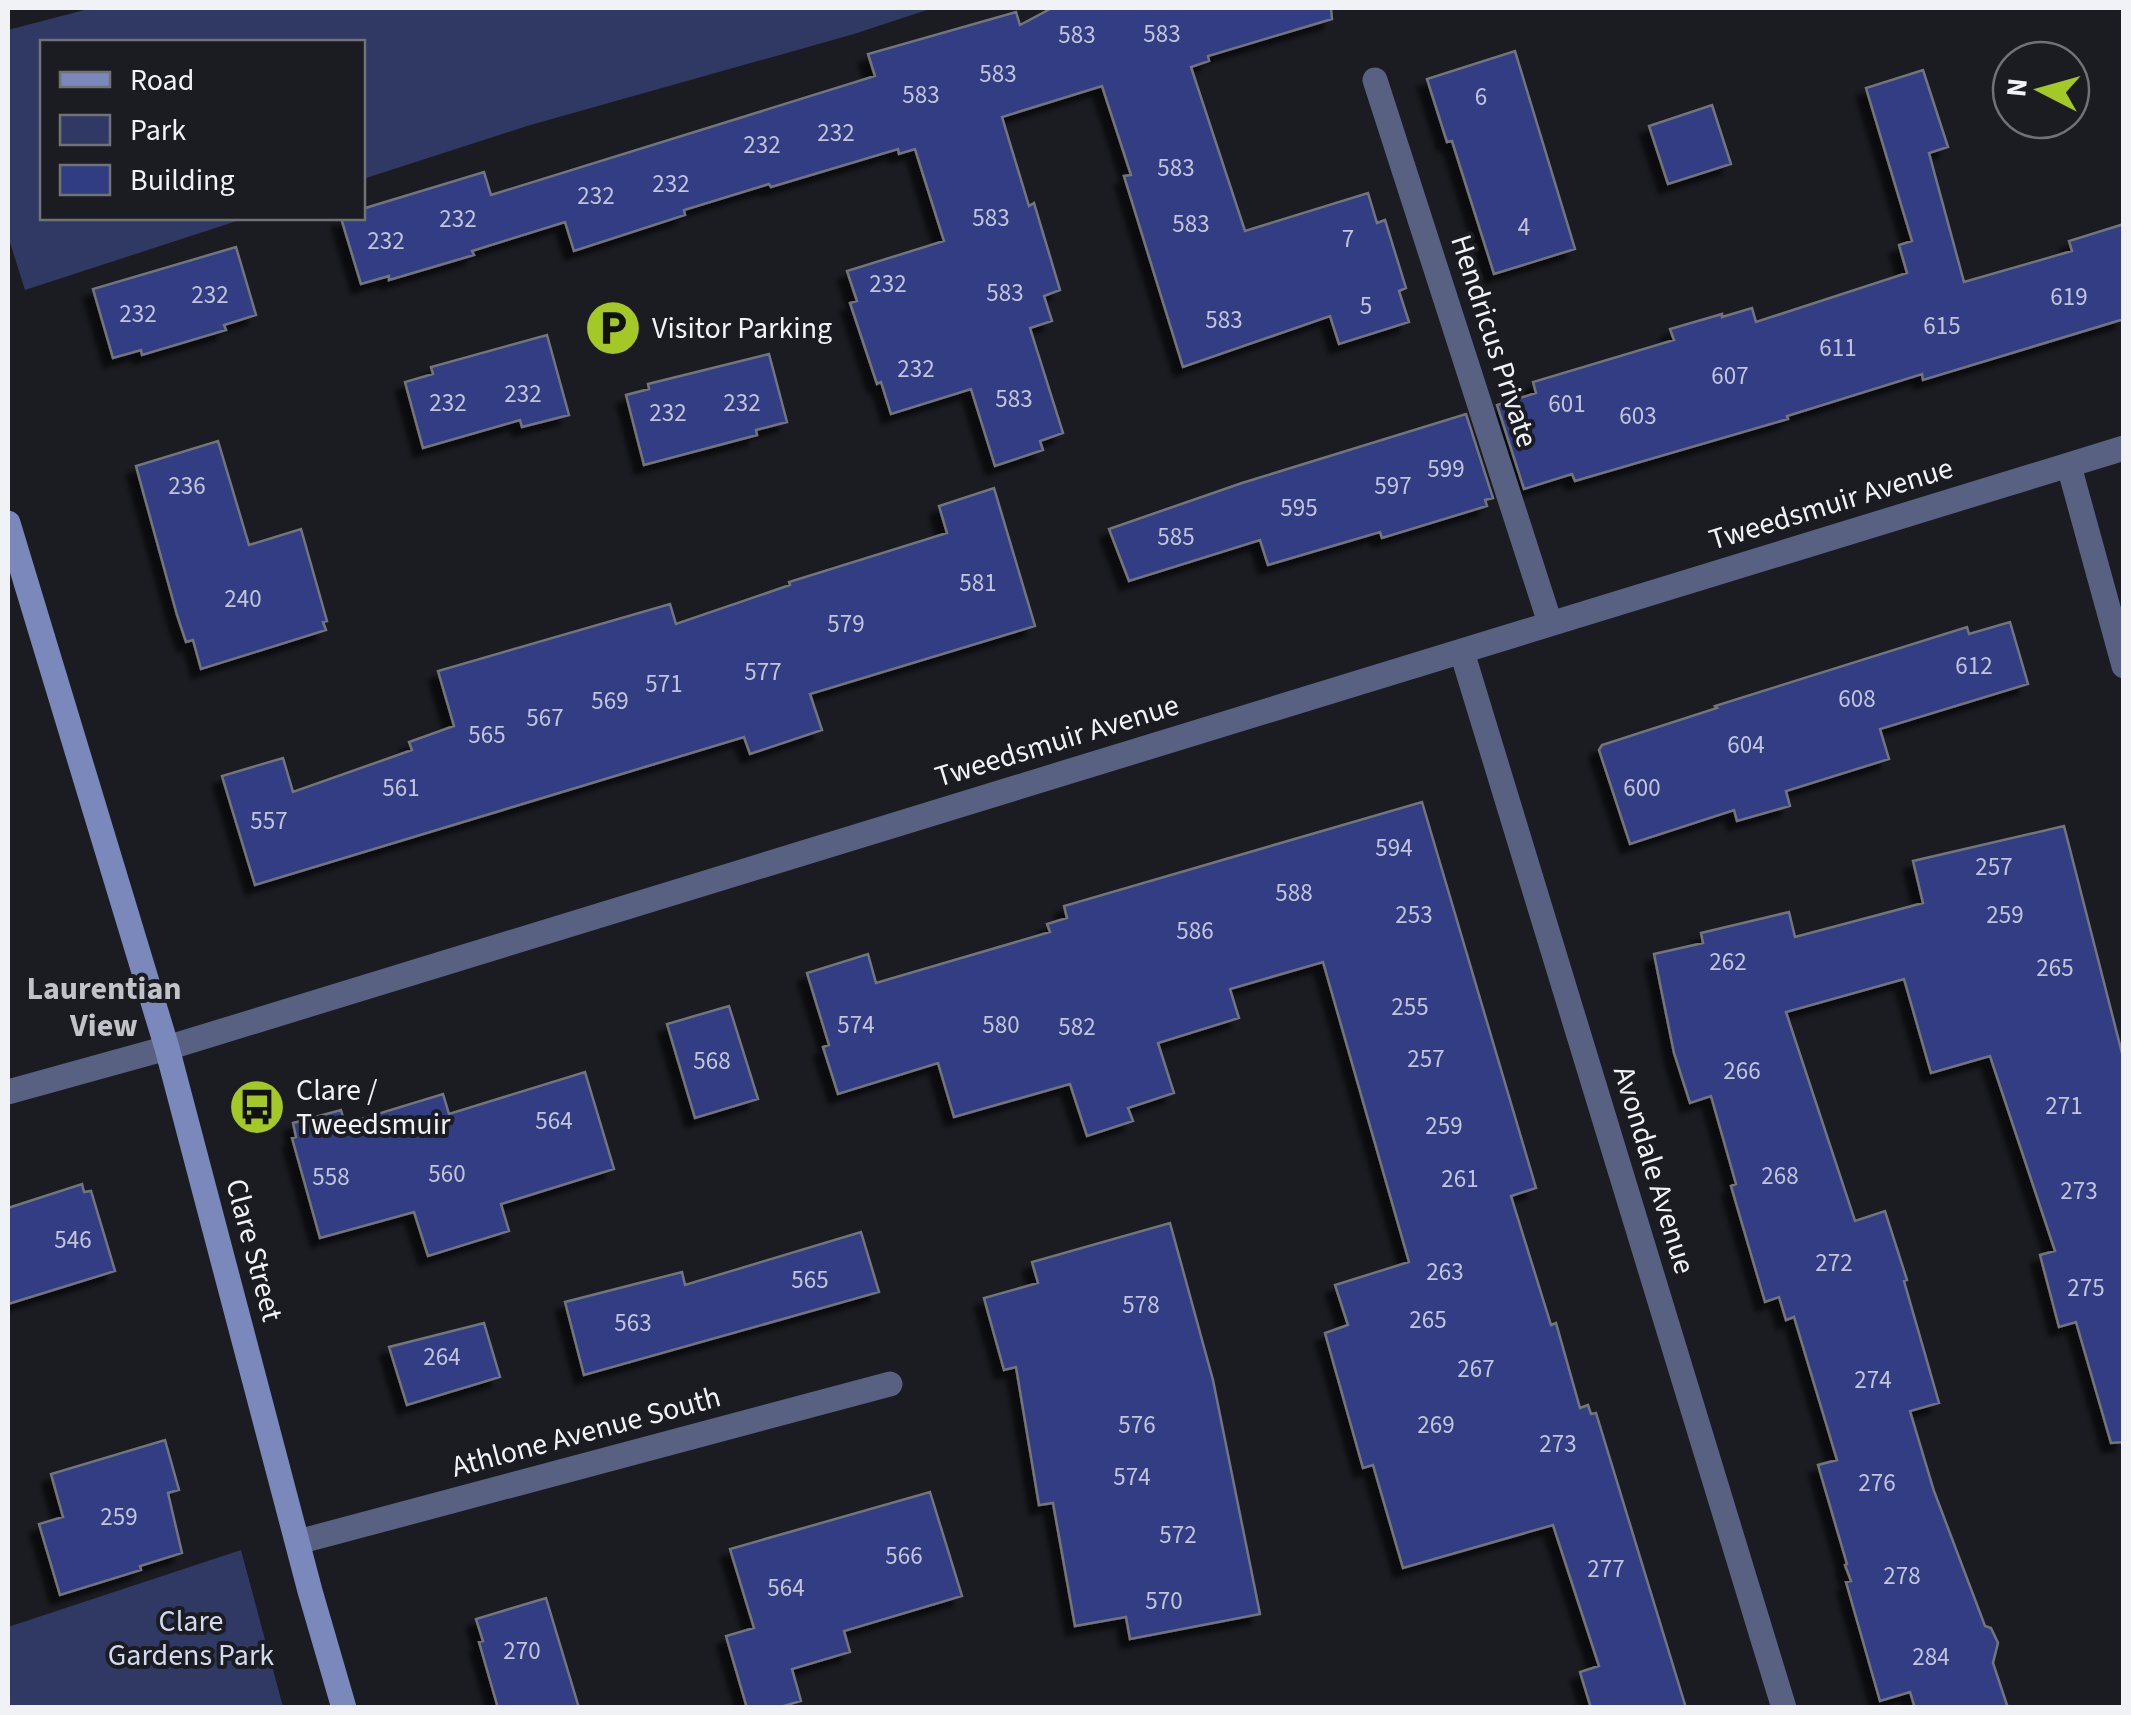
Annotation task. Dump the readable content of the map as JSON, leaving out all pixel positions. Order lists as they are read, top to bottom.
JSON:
{
  "streets": {
    "street": [
      "Hendricus Private",
      "Tweedsmuir Avenue",
      "Avondale Avenue",
      "Clare Street",
      "Athlone Avenue South"
    ]
  },
  "crossings": [
    ["Hendricus Private", "Tweedsmuir Avenue"],
    ["Tweedsmuir Avenue", "Avondale Avenue"],
    ["Tweedsmuir Avenue", "Clare Street"],
    ["Clare Street", "Athlone Avenue South"]
  ],
  "districts": ["Laurentian View"],
  "parks": ["Clare Gardens Park"],
  "places": {
    "parking": ["Visitor Parking"],
    "bus stop": ["Clare / Tweedsmuir"]
  },
  "house_numbers": [
    "583",
    "583",
    "583",
    "583",
    "6",
    "232",
    "232",
    "583",
    "232",
    "232",
    "583",
    "232",
    "583",
    "4",
    "7",
    "232",
    "232",
    "583",
    "232",
    "619",
    "5",
    "232",
    "583",
    "615",
    "611",
    "232",
    "607",
    "232",
    "583",
    "232",
    "232",
    "601",
    "232",
    "603",
    "599",
    "236",
    "597",
    "595",
    "585",
    "581",
    "240",
    "579",
    "612",
    "577",
    "571",
    "608",
    "569",
    "567",
    "565",
    "604",
    "561",
    "600",
    "557",
    "594",
    "257",
    "588",
    "253",
    "259",
    "586",
    "262",
    "265",
    "255",
    "574",
    "580",
    "582",
    "257",
    "568",
    "266",
    "271",
    "564",
    "259",
    "560",
    "268",
    "558",
    "261",
    "273",
    "546",
    "272",
    "263",
    "565",
    "275",
    "578",
    "265",
    "563",
    "264",
    "267",
    "274",
    "576",
    "269",
    "273",
    "574",
    "276",
    "259",
    "572",
    "566",
    "277",
    "278",
    "564",
    "570",
    "270",
    "284"
  ],
  "legend": ["Road", "Park", "Building"],
  "north": "left"
}
